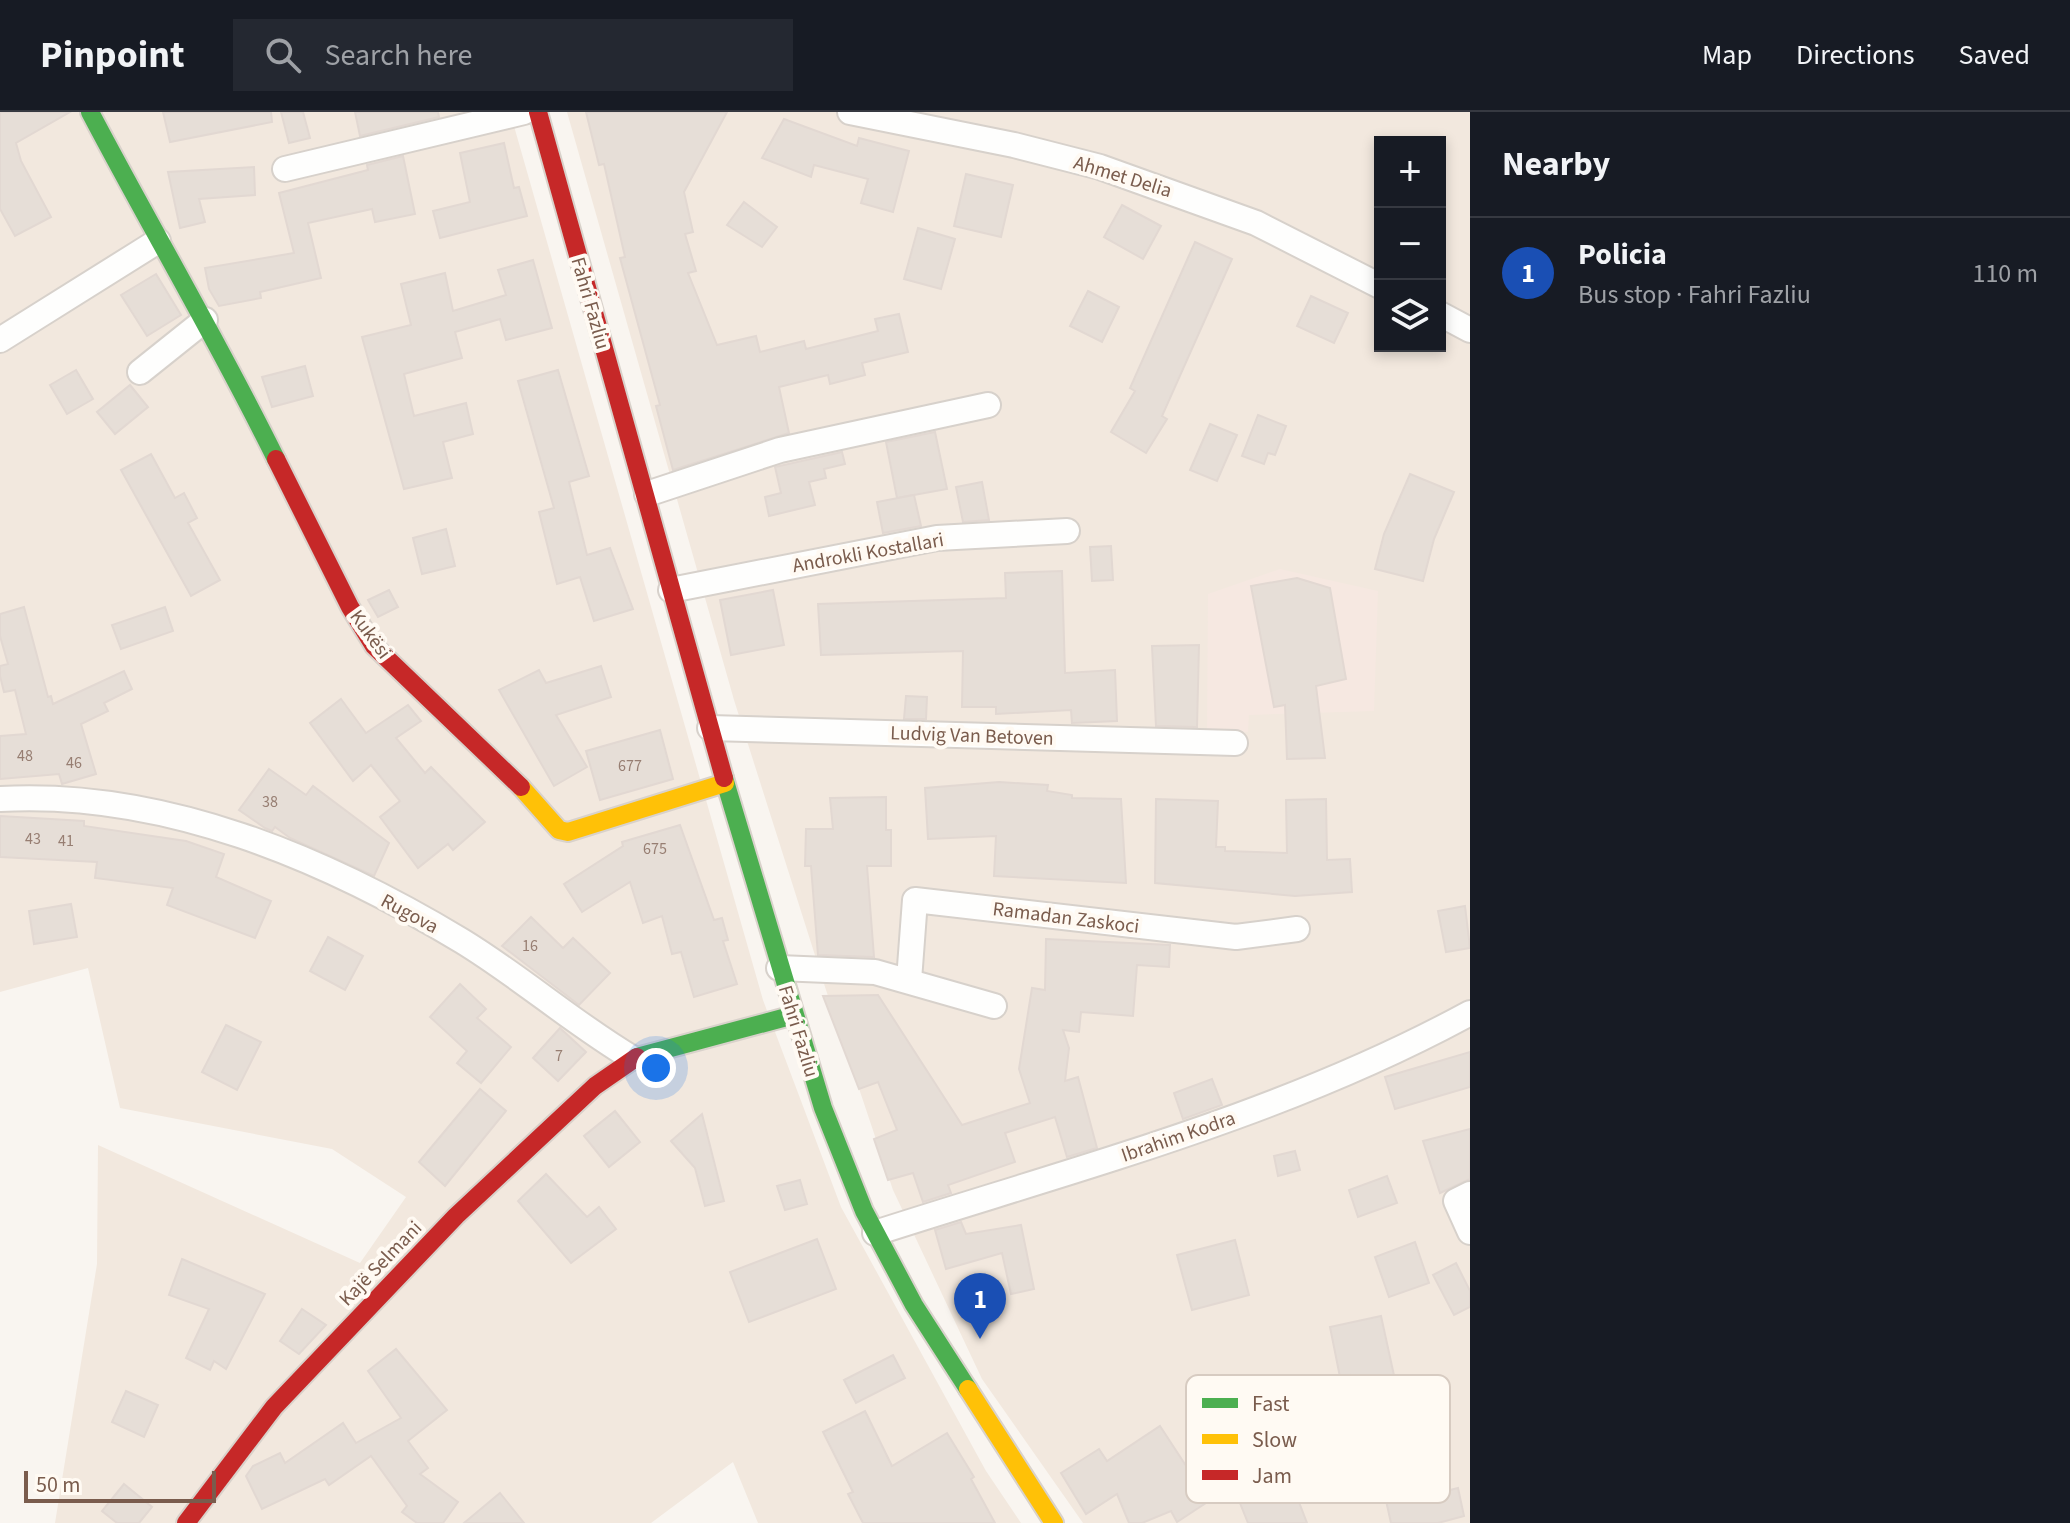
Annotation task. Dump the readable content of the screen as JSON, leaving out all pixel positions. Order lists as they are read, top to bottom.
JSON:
{
  "streets": {
    "street": [
      "Ahmet Delia",
      "Fahri Fazliu",
      "Androkli Kostallari",
      "Kukësi",
      "Ludvig Van Betoven",
      "Rugova",
      "Ramadan Zaskoci",
      "Ibrahim Kodra",
      "Kajë Selmani"
    ]
  },
  "crossings": [
    ["Fahri Fazliu", "Androkli Kostallari"],
    ["Fahri Fazliu", "Kukësi"],
    ["Fahri Fazliu", "Ludvig Van Betoven"],
    ["Fahri Fazliu", "Ibrahim Kodra"],
    ["Rugova", "Kajë Selmani"]
  ],
  "house_numbers": [
    "48",
    "46",
    "677",
    "38",
    "43",
    "41",
    "675",
    "16",
    "7"
  ],
  "legend": ["Fast", "Slow", "Jam"],
  "scale_bar": "50 m",
  "page": {
    "header": "Pinpoint",
    "search": "Search here",
    "nav": ["Map", "Directions", "Saved"],
    "heading": "Nearby",
    "map_buttons": ["+", "−"],
    "list": [
      {
        "mark": "1",
        "name": "Policia",
        "note": "Bus stop · Fahri Fazliu",
        "value": "110 m"
      }
    ],
    "pins": "1",
    "scale": "50 m"
  }
}
